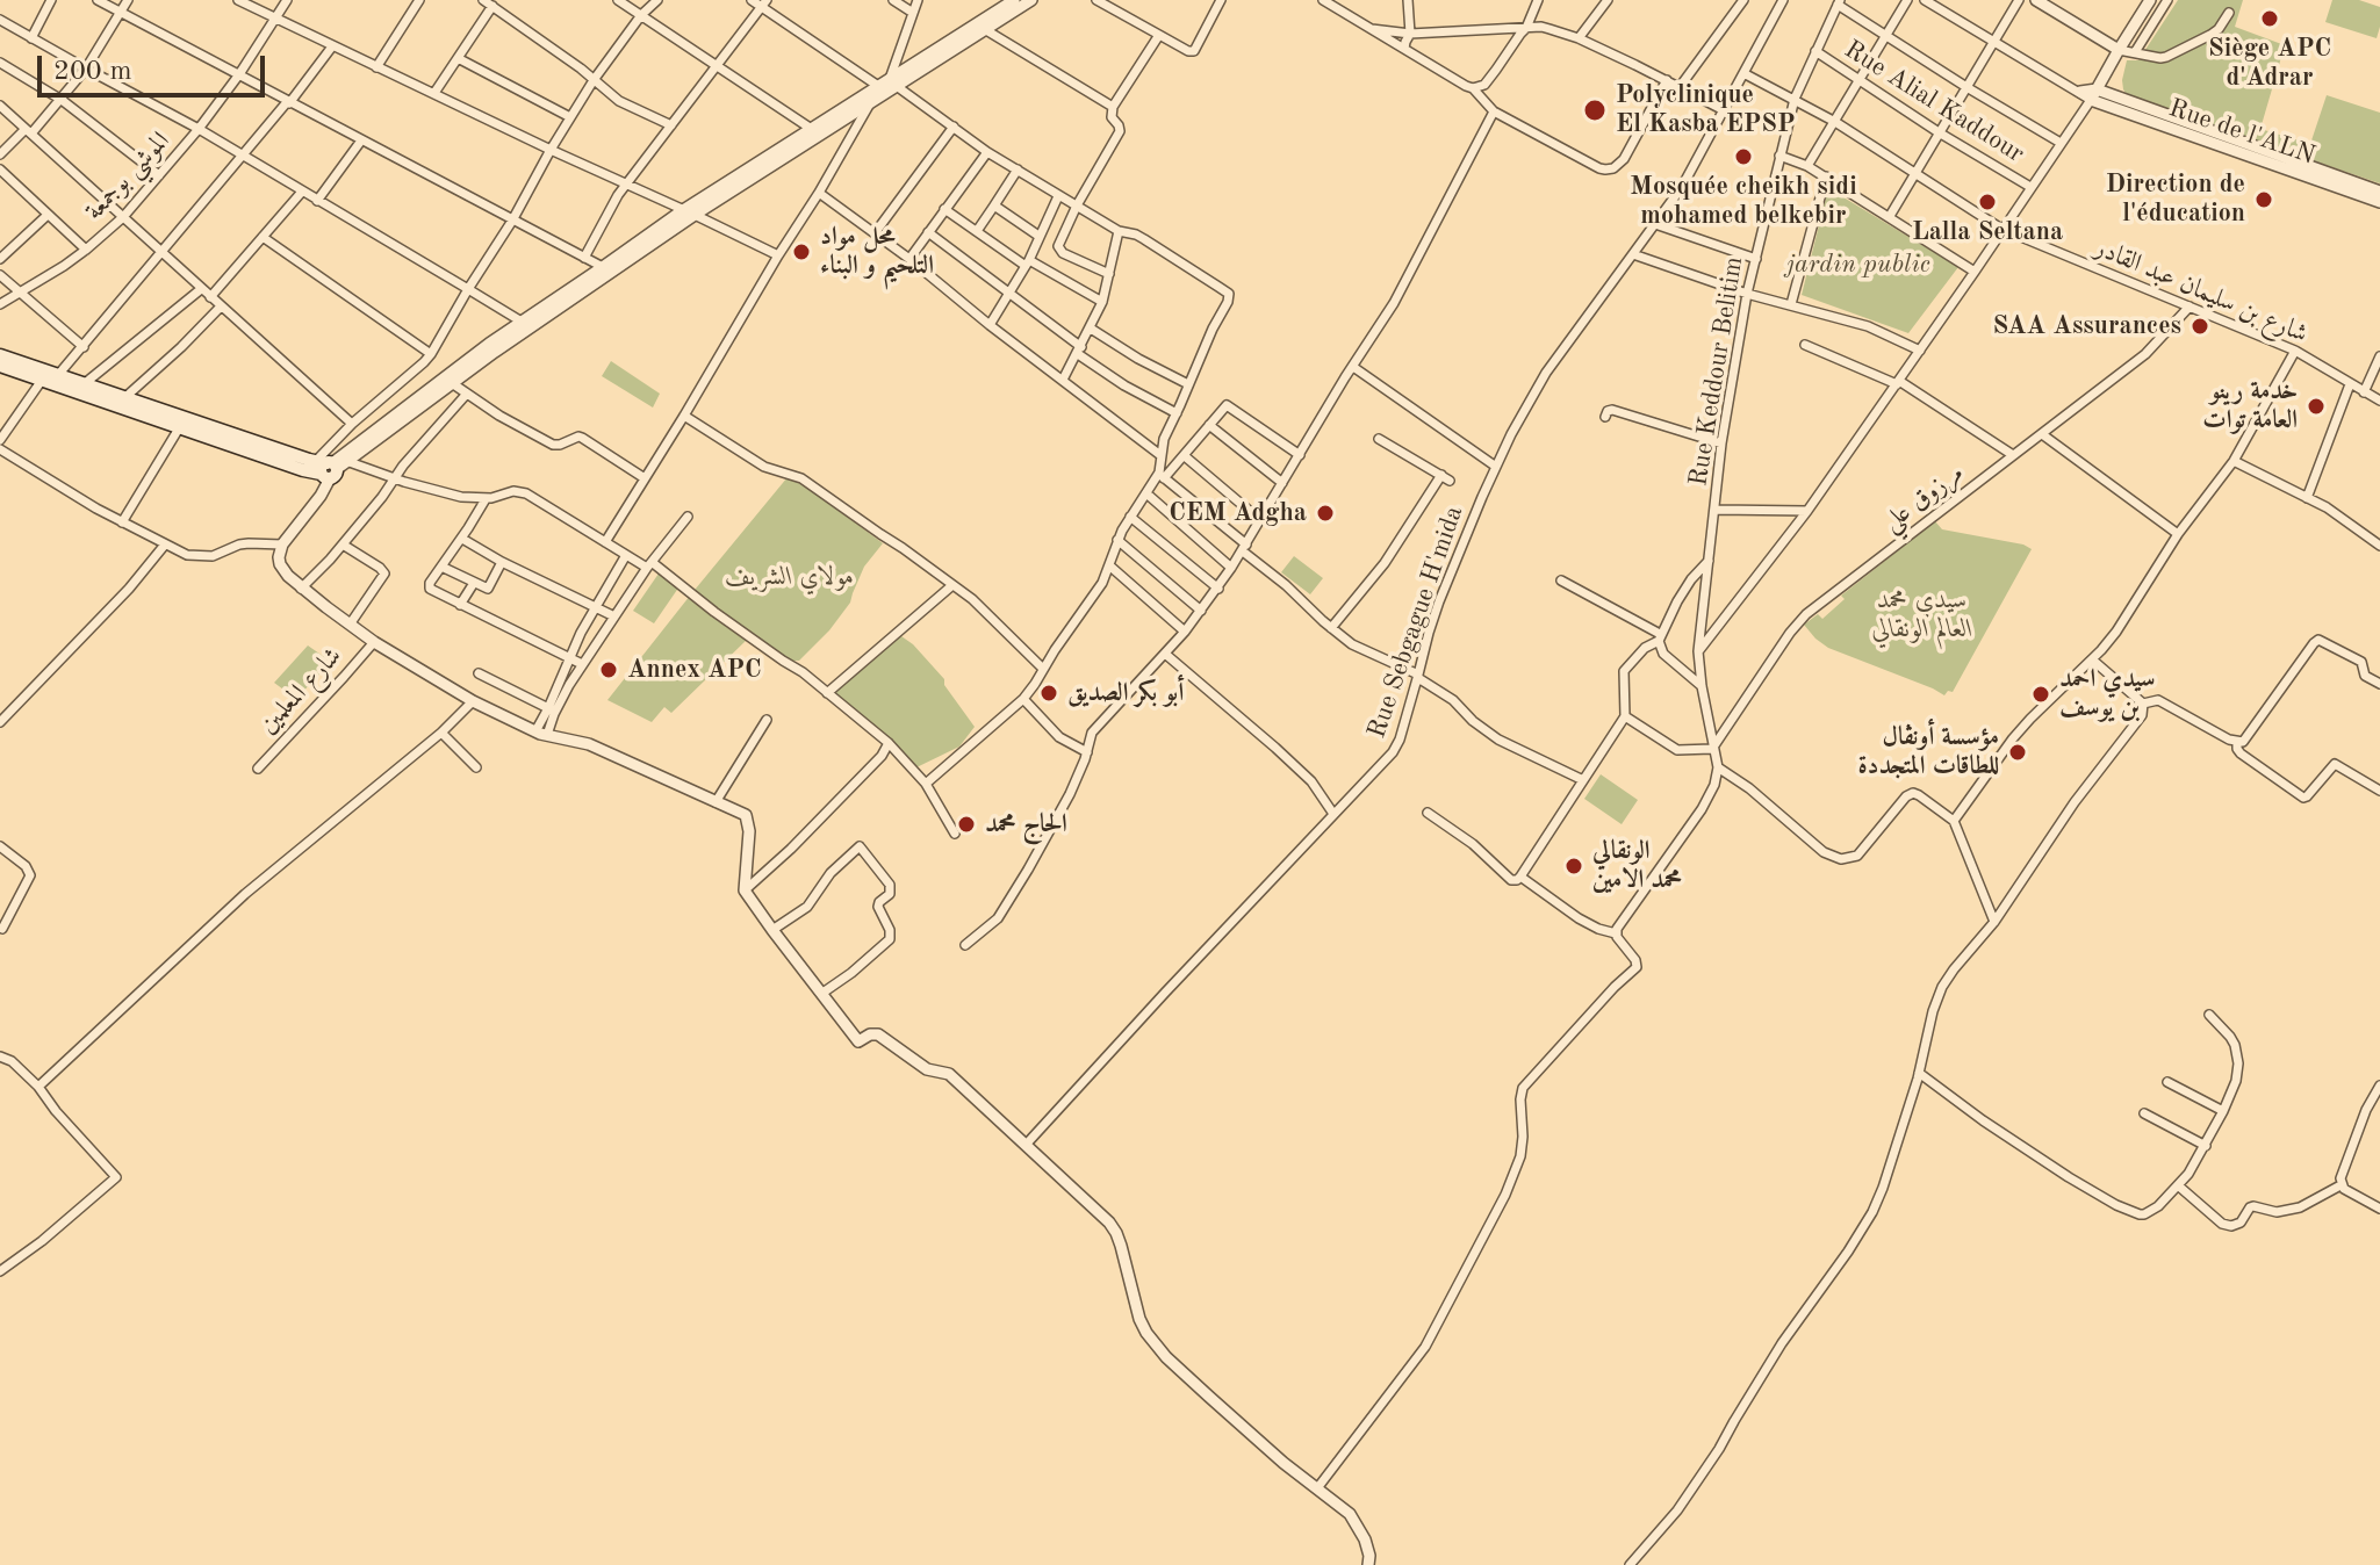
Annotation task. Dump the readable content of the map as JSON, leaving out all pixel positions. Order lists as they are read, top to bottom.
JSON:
{
  "streets": {
    "street": [
      "Rue Alial Kaddour",
      "Rue de l'ALN",
      "الموشي بوجمعة",
      "شارع بن سليمان عبد القادر",
      "Rue Keddour Belitim",
      "مرزوق علي",
      "Rue Sebgague H'mida",
      "شارع المعلمين"
    ]
  },
  "crossings": [
    ["Rue Alial Kaddour", "Rue Keddour Belitim"],
    ["شارع بن سليمان عبد القادر", "Rue Keddour Belitim"],
    ["شارع بن سليمان عبد القادر", "مرزوق علي"],
    ["شارع بن سليمان عبد القادر", "Rue Sebgague H'mida"],
    ["Rue Keddour Belitim", "مرزوق علي"]
  ],
  "parks": ["jardin public", "مولاي الشريف", "سيدي محمد العالم الونقالي"],
  "places": [
    "Siège APC d'Adrar",
    "Polyclinique El Kasba EPSP",
    "Mosquée cheikh sidi mohamed belkebir",
    "Direction de l'éducation",
    "Lalla Seltana",
    "محل مواد التلحيم و البناء",
    "SAA Assurances",
    "خدمة رينو العامة توات",
    "CEM Adgha",
    "Annex APC",
    "أبو بكر الصديق",
    "سيدي احمد بن يوسف",
    "مؤسسة أونڨال للطاقات المتجددة",
    "الحاج محمد",
    "الونقالي محمد الامين"
  ],
  "scale_bar": "200 m"
}
